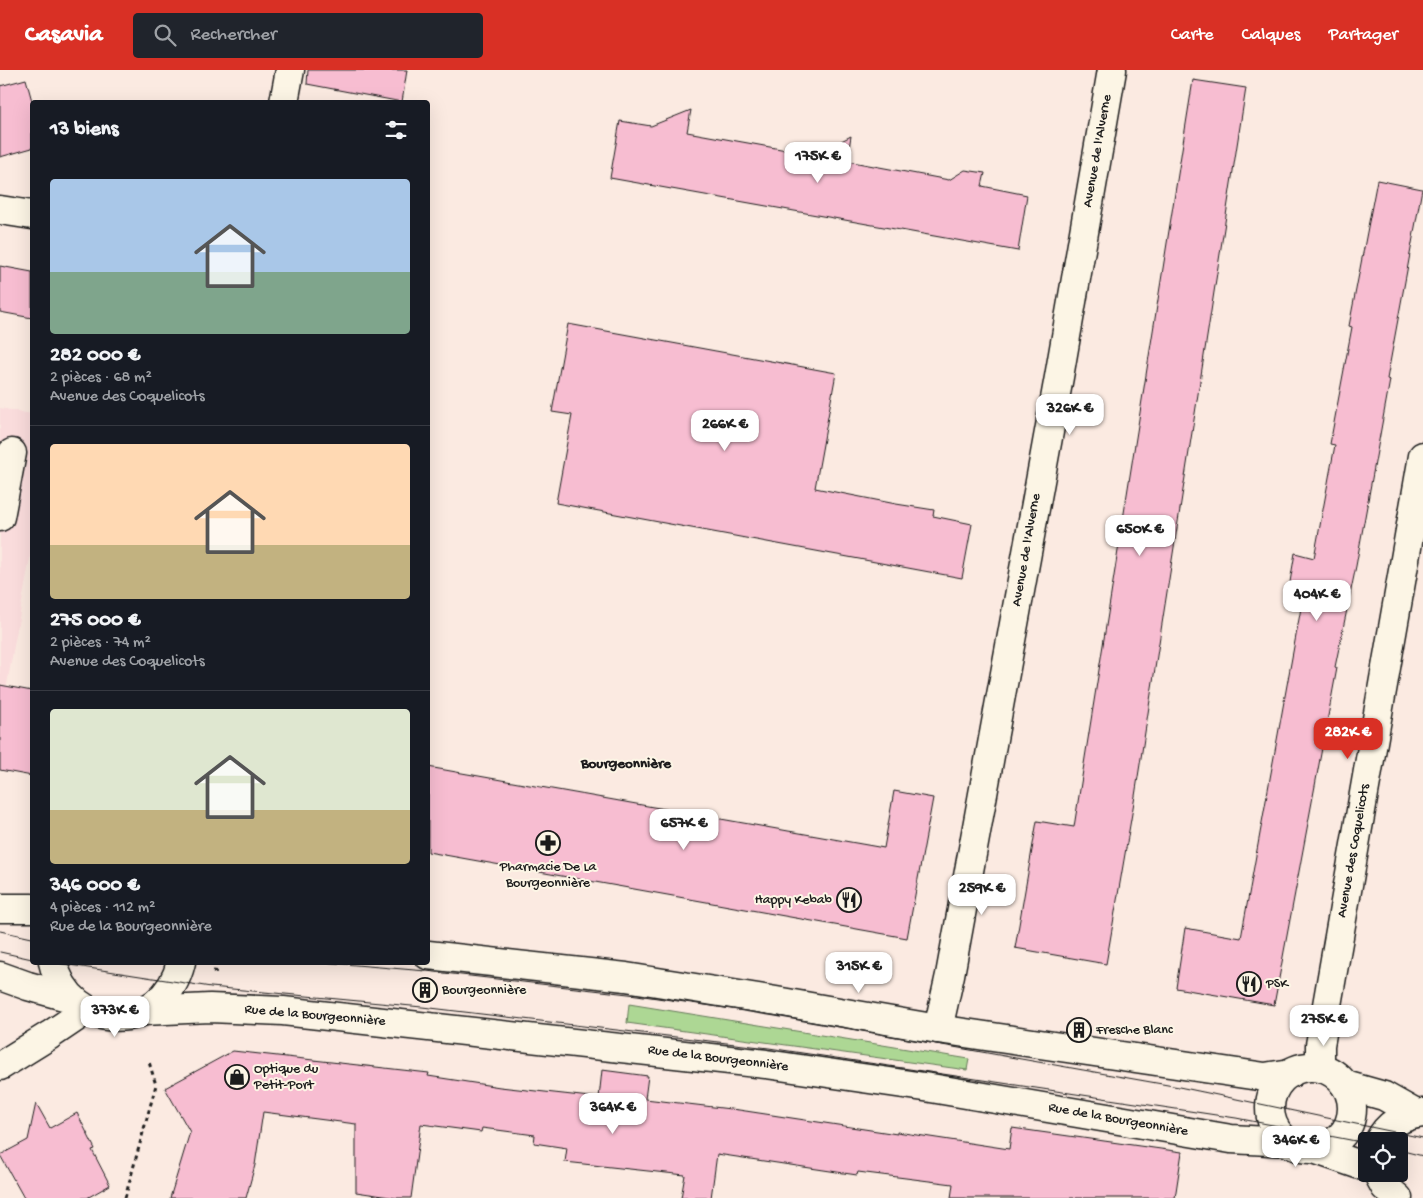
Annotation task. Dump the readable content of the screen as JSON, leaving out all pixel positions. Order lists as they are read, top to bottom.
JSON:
{
  "streets": {
    "street": ["Avenue de l'Alverne", "Avenue des Coquelicots", "Rue de la Bourgeonnière"]
  },
  "crossings": [
    ["Avenue des Coquelicots", "Rue de la Bourgeonnière"]
  ],
  "districts": ["Bourgeonnière"],
  "places": {
    "pharmacy": ["Pharmacie De La Bourgeonnière"],
    "restaurant": ["Happy Kebab", "PSK"],
    "building": ["Bourgeonnière", "Fresche Blanc"],
    "shop": ["Optique du Petit-Port"]
  },
  "page": {
    "header": "Casavia",
    "search": "Rechercher",
    "nav": ["Carte", "Calques", "Partager"],
    "heading": "13 biens",
    "price": [
      "175K €",
      "326K €",
      "266K €",
      "650K €",
      "404K €",
      "282K €",
      "657K €",
      "259K €",
      "315K €",
      "373K €",
      "275K €",
      "364K €",
      "346K €"
    ],
    "list": [
      {
        "name": "282 000 €",
        "note": "2 pièces · 68 m² · Avenue des Coquelicots"
      },
      {
        "name": "275 000 €",
        "note": "2 pièces · 74 m² · Avenue des Coquelicots"
      },
      {
        "name": "346 000 €",
        "note": "4 pièces · 112 m² · Rue de la Bourgeonnière"
      }
    ]
  }
}
